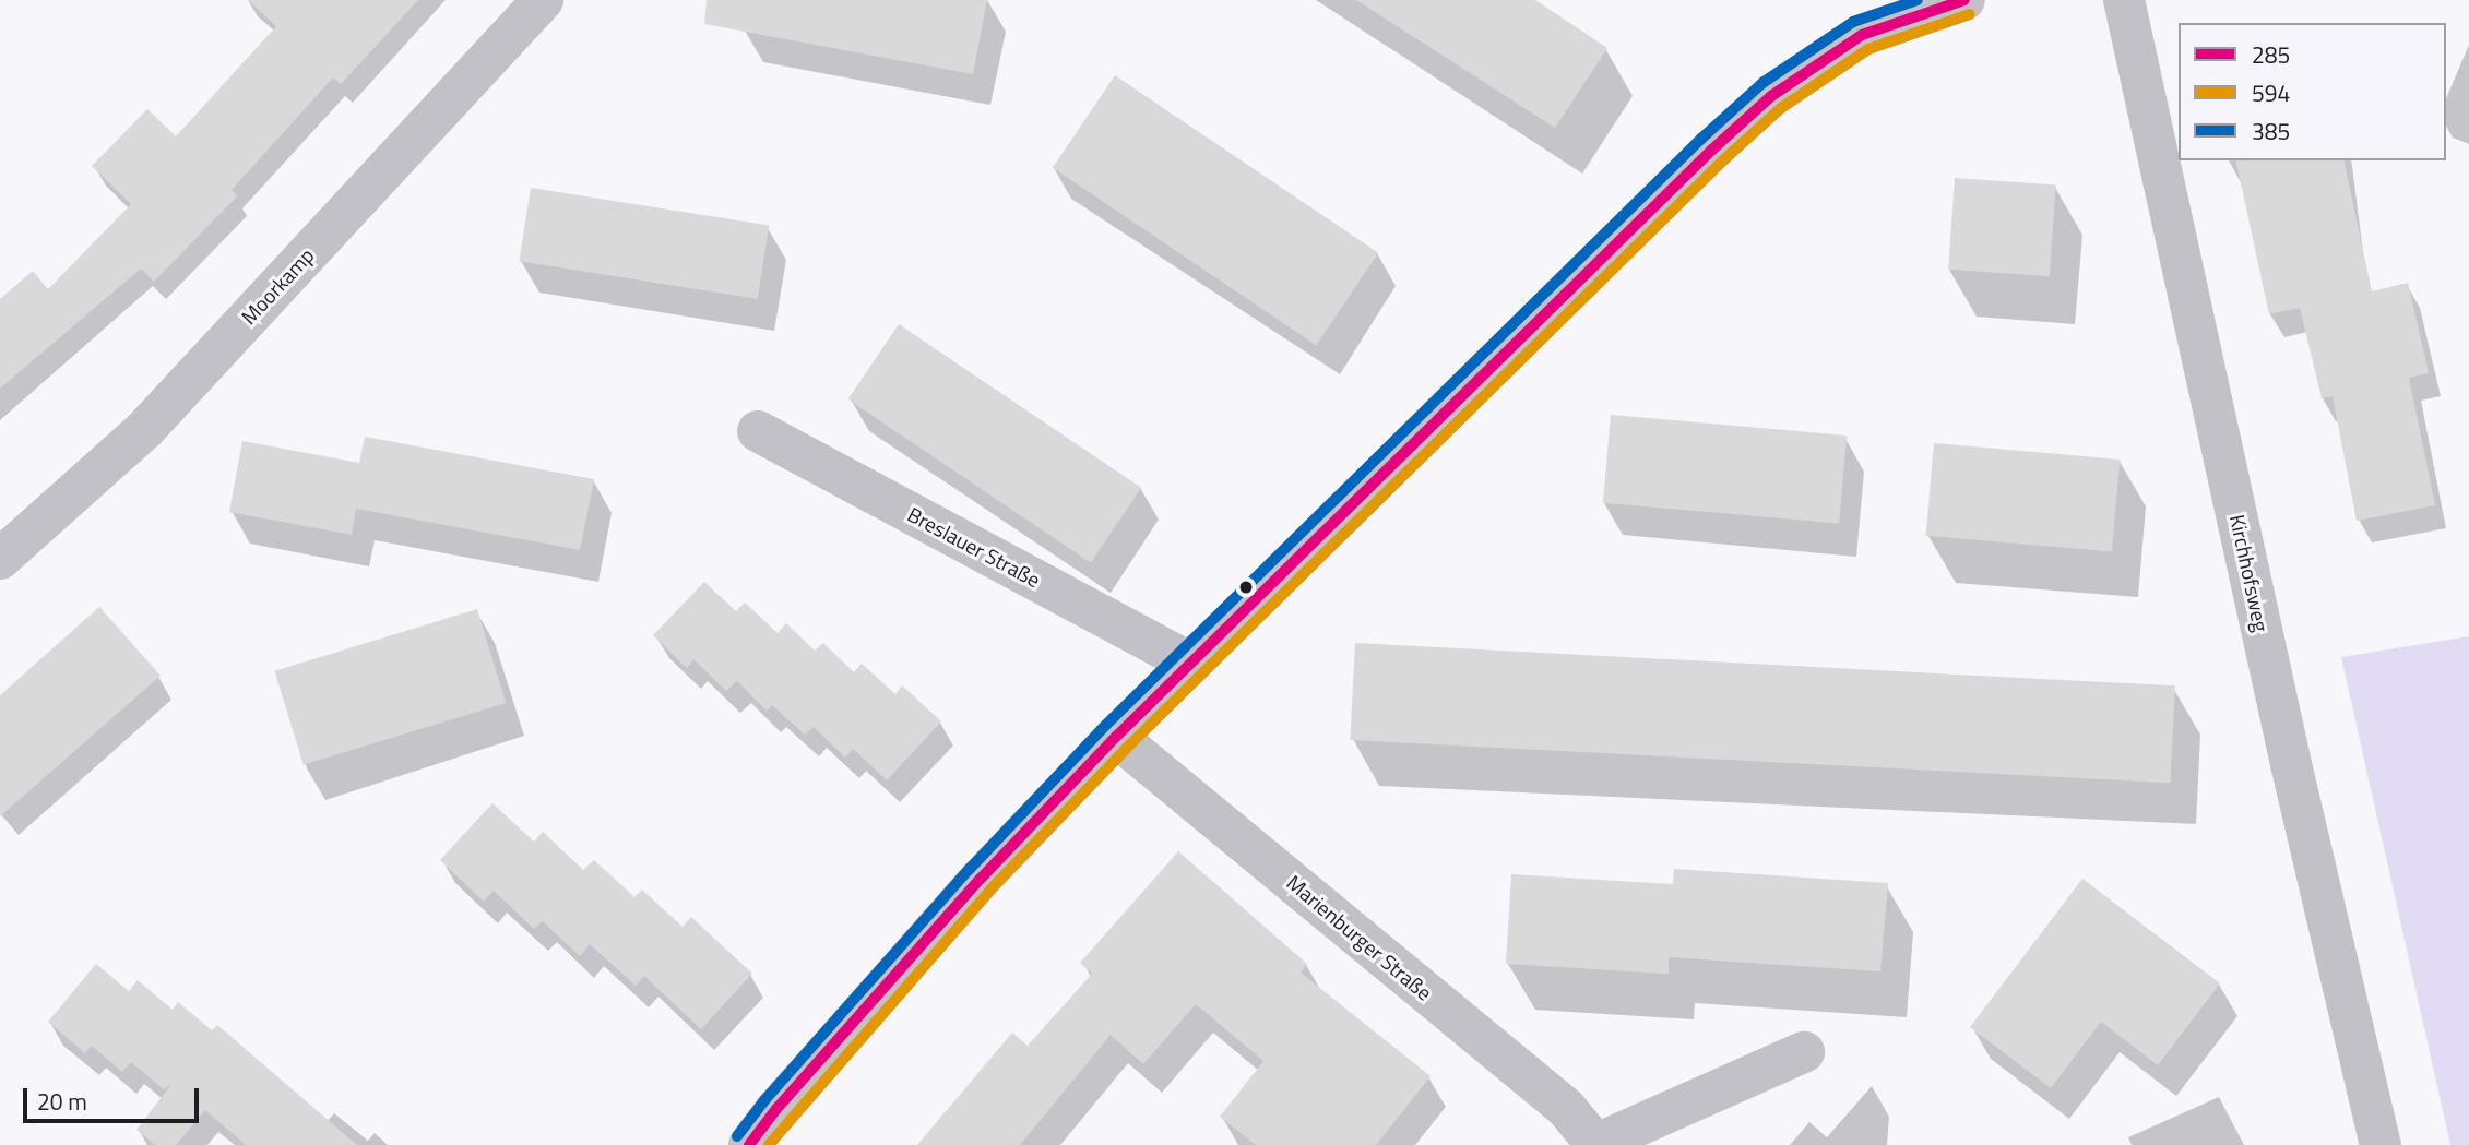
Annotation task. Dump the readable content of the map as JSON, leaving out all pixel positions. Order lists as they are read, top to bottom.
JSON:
{
  "streets": {
    "street": [
      "Moorkamp",
      "Breslauer Straße",
      "Kirchhofsweg",
      "Marienburger Straße"
    ]
  },
  "lines": ["transit line 285", "transit line 385", "transit line 594"],
  "legend": ["285", "594", "385"],
  "scale_bar": "20 m"
}
